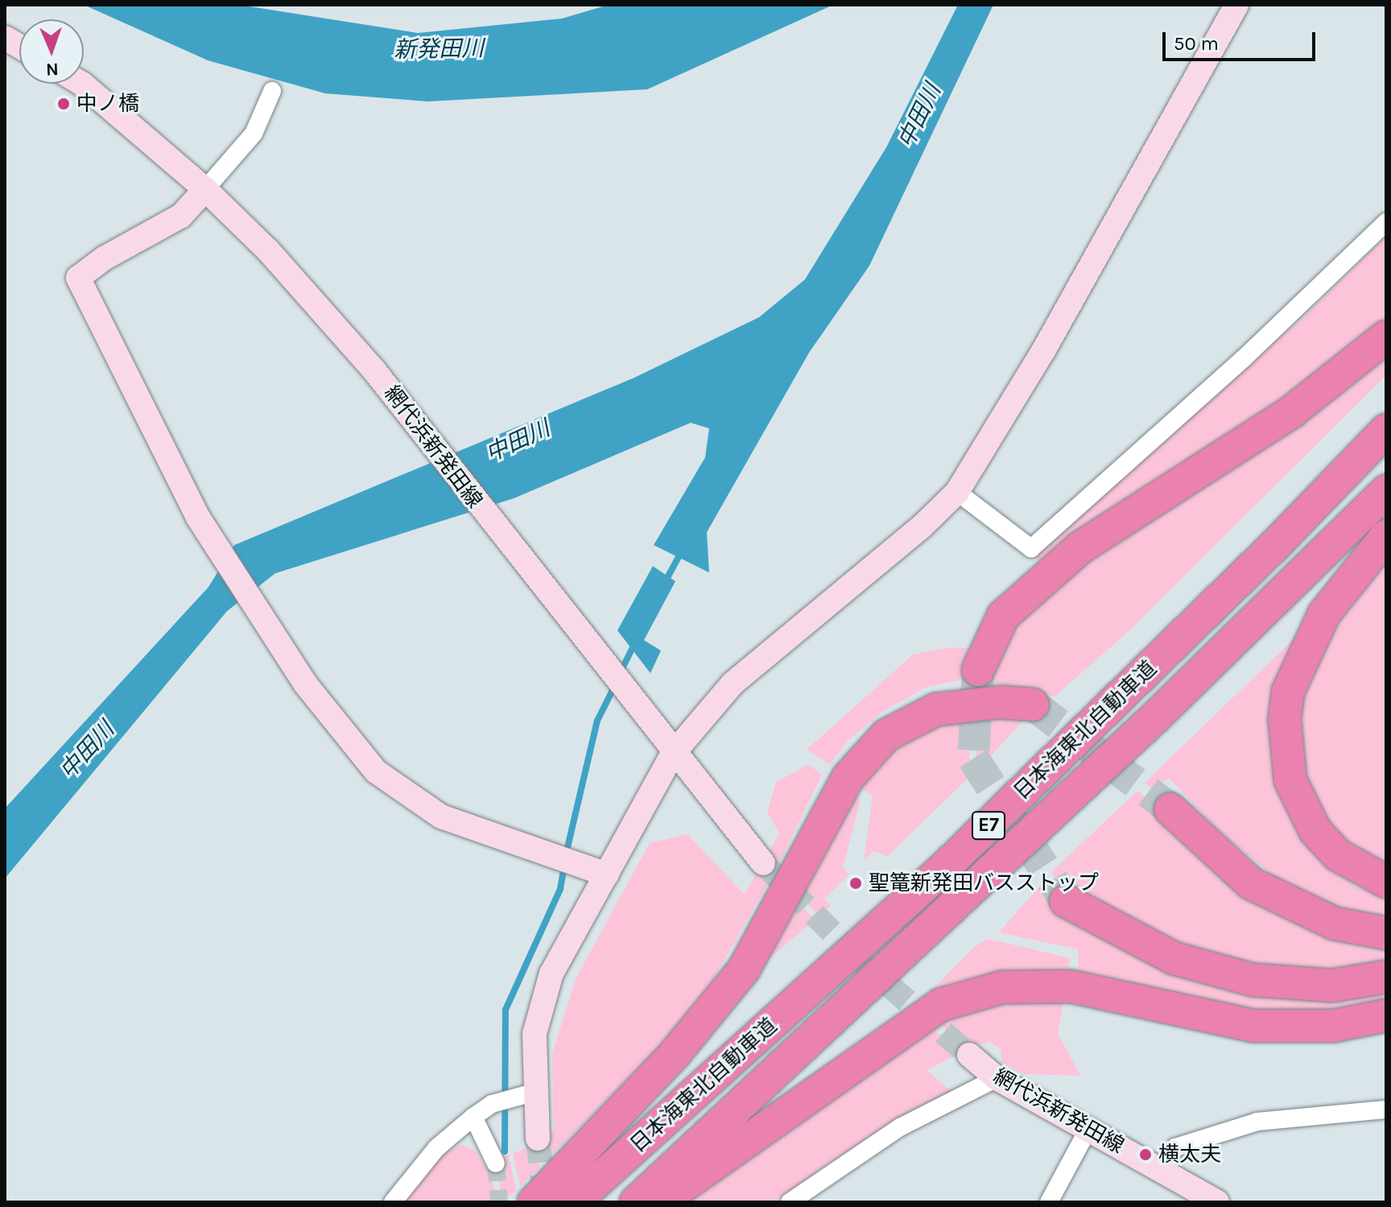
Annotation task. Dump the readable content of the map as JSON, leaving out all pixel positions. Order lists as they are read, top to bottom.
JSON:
{
  "streets": {
    "highway": ["日本海東北自動車道", "E7"],
    "street": ["網代浜新発田線"]
  },
  "water": ["新発田川", "中田川"],
  "places": ["中ノ橋", "聖篭新発田バスストップ", "横太夫"],
  "scale_bar": "50 m",
  "north": "bottom"
}
